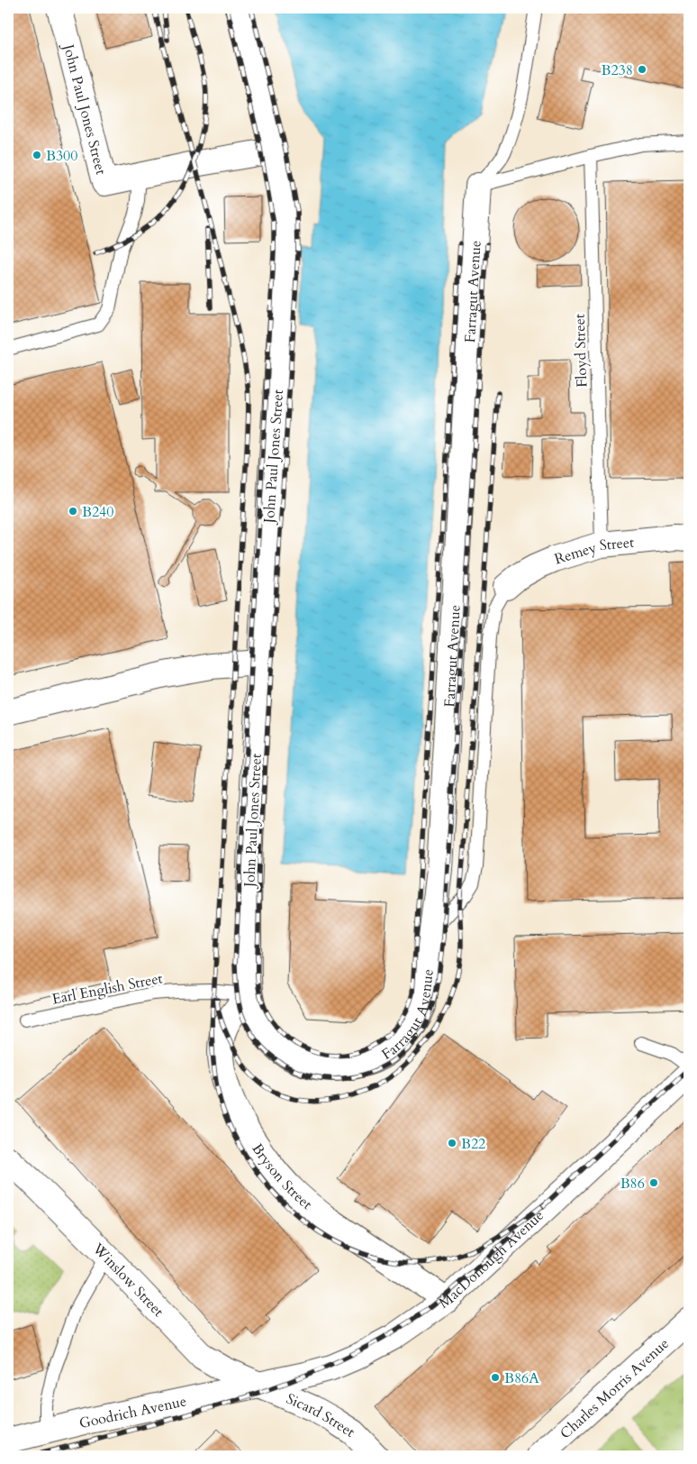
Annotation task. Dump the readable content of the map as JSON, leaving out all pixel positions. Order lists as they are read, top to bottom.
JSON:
{
  "streets": {
    "street": [
      "John Paul Jones Street",
      "Farragut Avenue",
      "Remey Street",
      "Bryson Street",
      "MacDonough Avenue",
      "Winslow Street",
      "Charles Morris Avenue",
      "Goodrich Avenue",
      "Sicard Street"
    ],
    "lane": ["Floyd Street", "Earl English Street"]
  },
  "crossings": [
    ["John Paul Jones Street", "Farragut Avenue"],
    ["John Paul Jones Street", "Earl English Street"],
    ["John Paul Jones Street", "Bryson Street"],
    ["Floyd Street", "Remey Street"],
    ["Earl English Street", "Bryson Street"],
    ["Bryson Street", "MacDonough Avenue"],
    ["MacDonough Avenue", "Winslow Street"],
    ["MacDonough Avenue", "Goodrich Avenue"],
    ["MacDonough Avenue", "Sicard Street"],
    ["Winslow Street", "Goodrich Avenue"],
    ["Winslow Street", "Sicard Street"],
    ["Goodrich Avenue", "Sicard Street"]
  ],
  "places": [
    "B238",
    "B300",
    "B240",
    "B22",
    "B86",
    "B86A"
  ]
}
